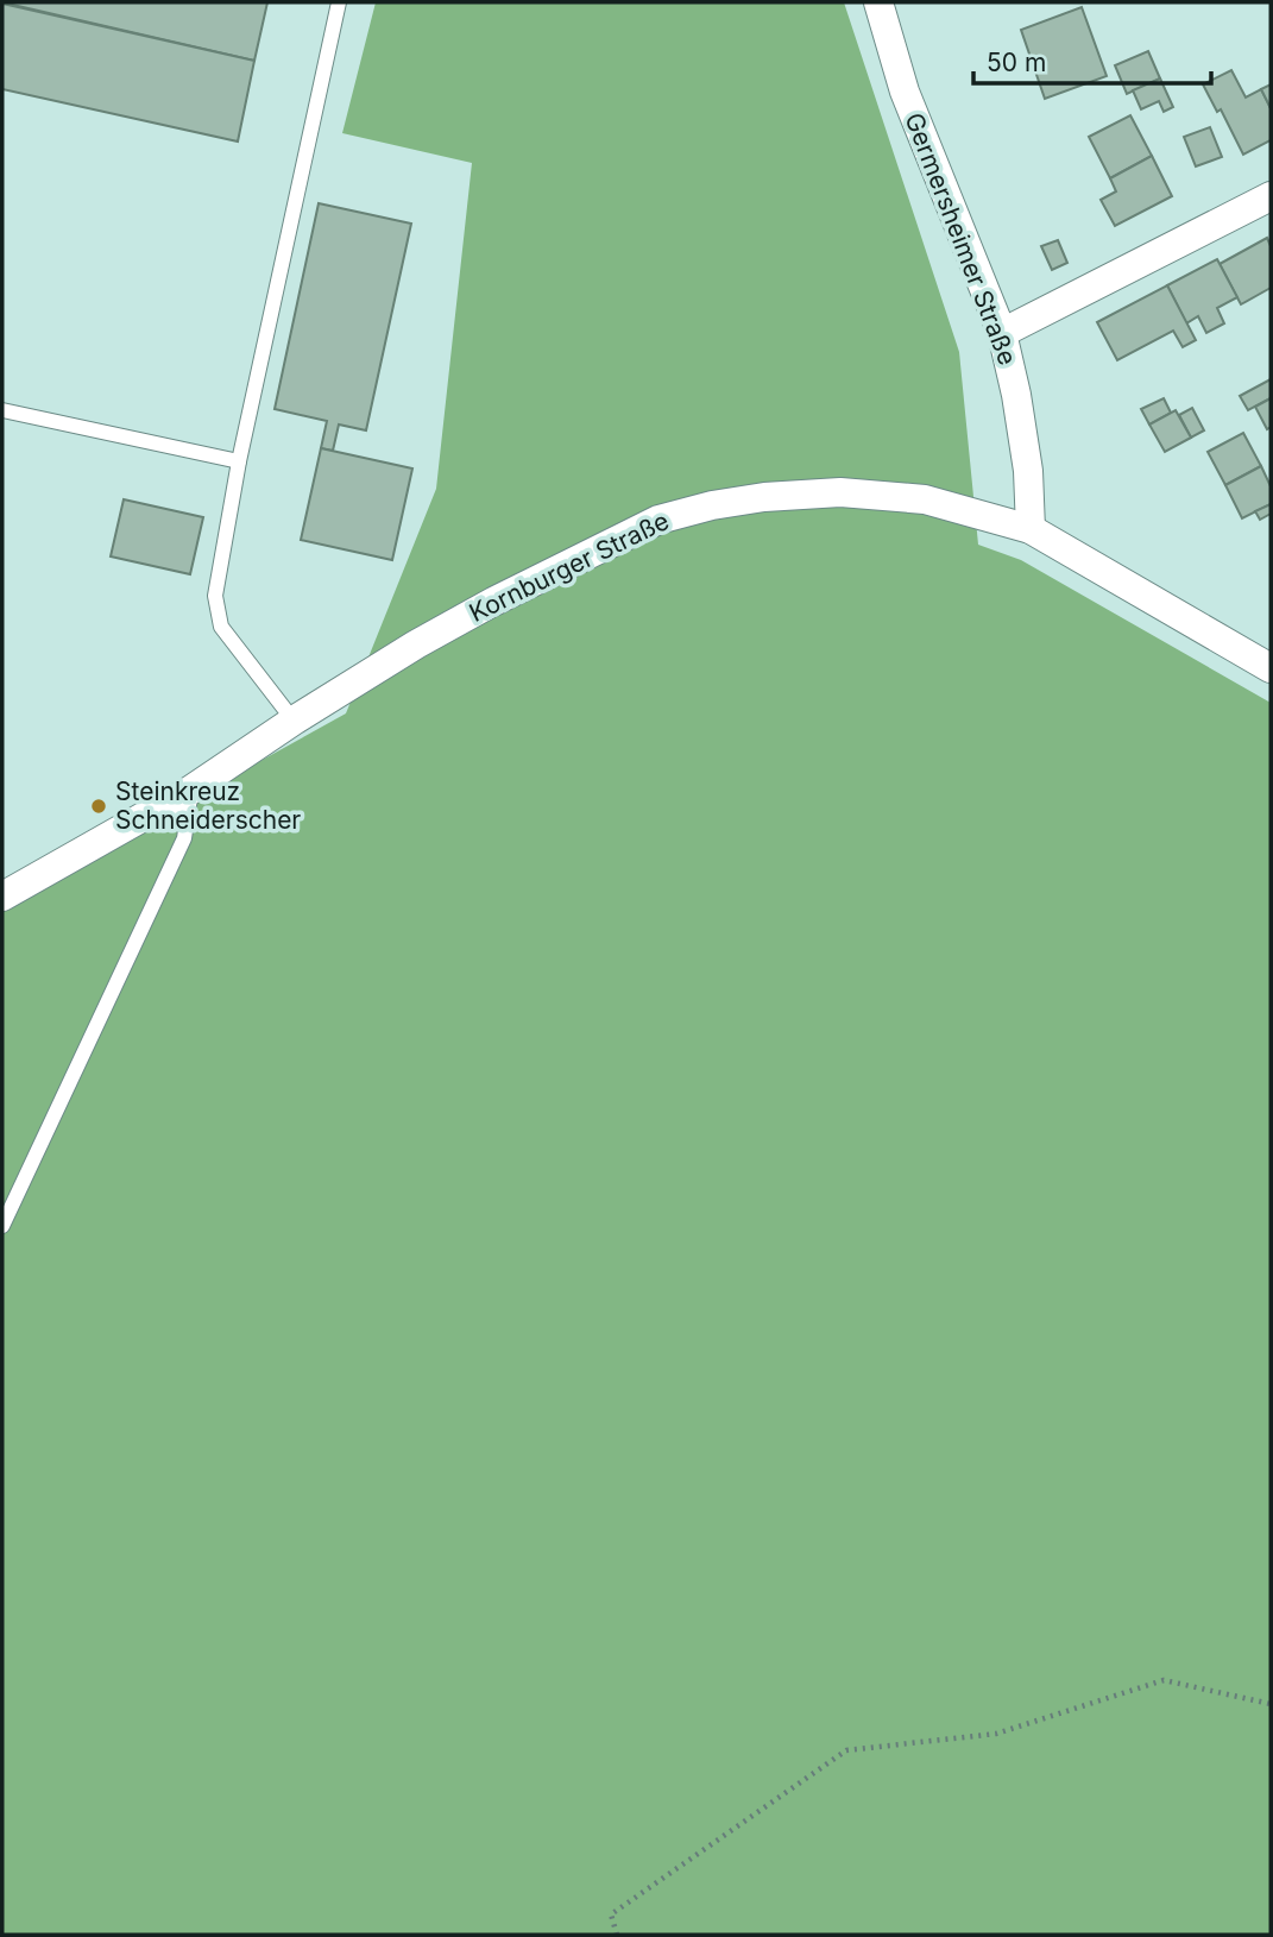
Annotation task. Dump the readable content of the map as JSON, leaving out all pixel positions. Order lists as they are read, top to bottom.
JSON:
{
  "streets": {
    "street": ["Germersheimer Straße", "Kornburger Straße"]
  },
  "crossings": [
    ["Germersheimer Straße", "Kornburger Straße"]
  ],
  "places": ["Steinkreuz Schneiderscher"],
  "scale_bar": "50 m"
}
